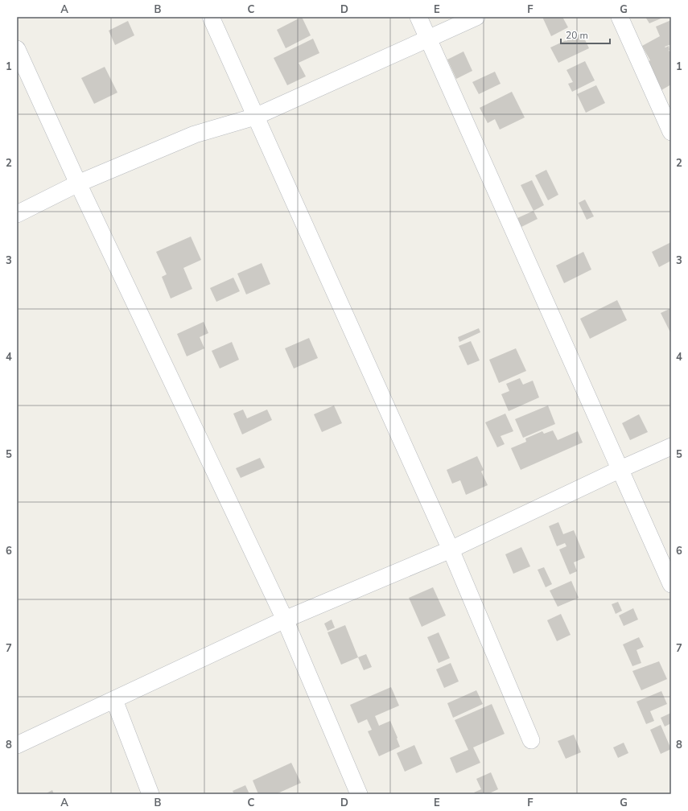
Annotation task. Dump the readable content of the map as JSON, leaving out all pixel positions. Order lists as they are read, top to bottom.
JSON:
{
  "scale_bar": "20 m",
  "grid": {
    "columns": [
      "A",
      "B",
      "C",
      "D",
      "E",
      "F",
      "G"
    ],
    "rows": [
      "1",
      "2",
      "3",
      "4",
      "5",
      "6",
      "7",
      "8"
    ]
  }
}
